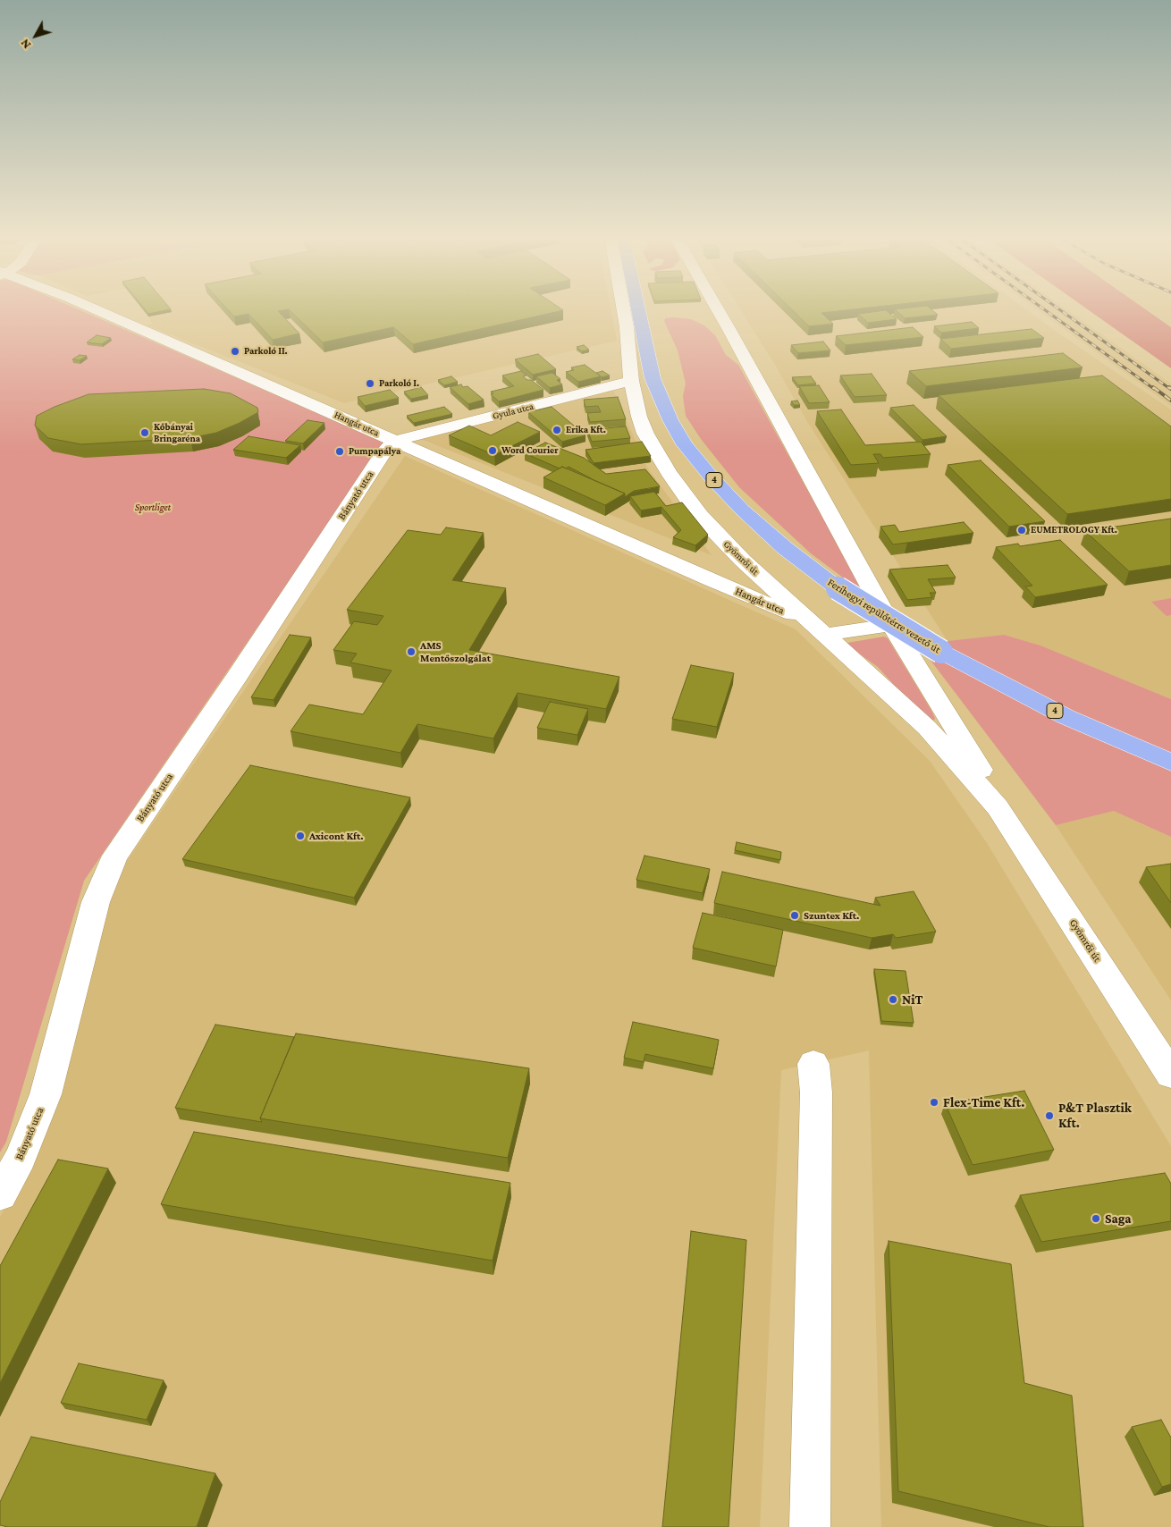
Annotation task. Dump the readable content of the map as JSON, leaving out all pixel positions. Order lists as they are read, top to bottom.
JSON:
{
  "streets": {
    "main road": ["4", "Ferihegyi repülőtérre vezető út"],
    "street": [
      "Gyula utca",
      "Hangár utca",
      "Bányató utca",
      "Gyömrői út"
    ]
  },
  "crossings": [
    ["Gyula utca", "Hangár utca"],
    ["Gyula utca", "Bányató utca"],
    ["Gyula utca", "Gyömrői út"],
    ["Hangár utca", "Bányató utca"],
    ["Hangár utca", "Gyömrői út"]
  ],
  "parks": ["Sportliget"],
  "places": [
    "Parkoló II.",
    "Parkoló I.",
    "Erika Kft.",
    "Kőbányai Bringaréna",
    "Word Courier",
    "Pumpapálya",
    "EUMETROLOGY Kft.",
    "AMS Mentőszolgálat",
    "Axicont Kft.",
    "Szuntex Kft.",
    "NiT",
    "Flex-Time Kft.",
    "P&T Plasztik Kft.",
    "Saga"
  ],
  "north": "bottom left"
}
